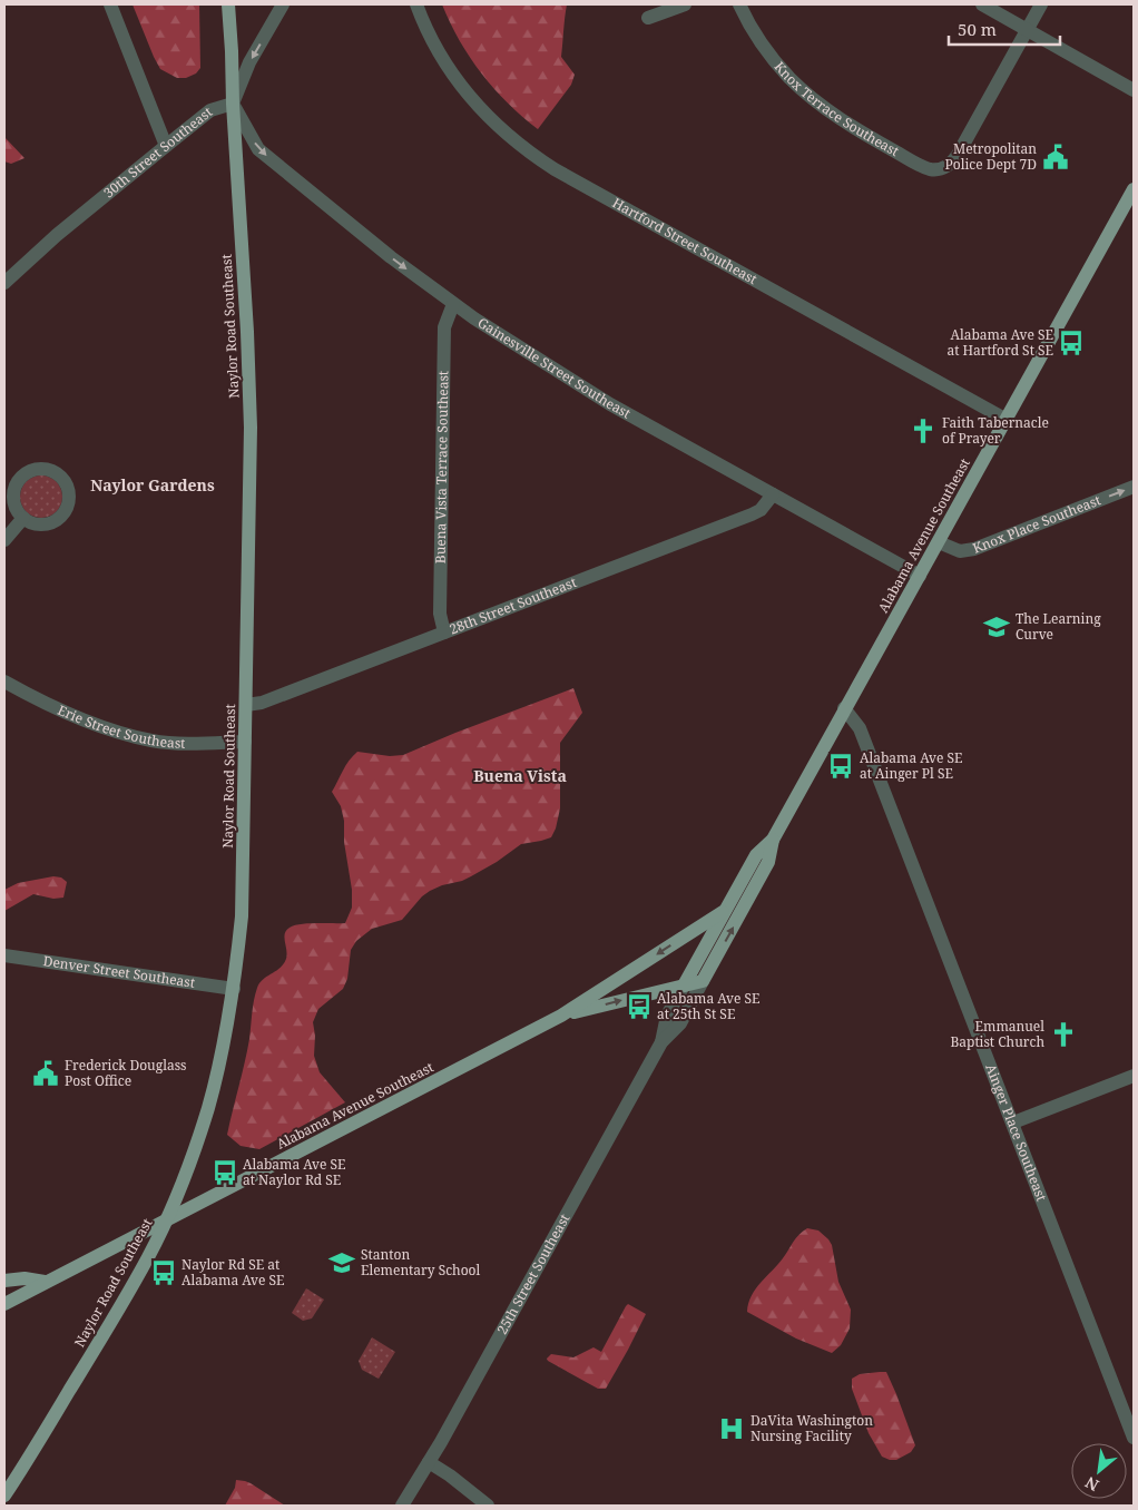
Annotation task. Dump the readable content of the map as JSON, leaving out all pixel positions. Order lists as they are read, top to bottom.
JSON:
{
  "streets": {
    "main road": ["Naylor Road Southeast", "Alabama Avenue Southeast"],
    "street": [
      "Knox Terrace Southeast",
      "30th Street Southeast",
      "Hartford Street Southeast",
      "Gainesville Street Southeast",
      "Buena Vista Terrace Southeast",
      "Knox Place Southeast",
      "28th Street Southeast",
      "Erie Street Southeast",
      "Denver Street Southeast",
      "Ainger Place Southeast",
      "25th Street Southeast"
    ]
  },
  "crossings": [
    ["30th Street Southeast", "Naylor Road Southeast"],
    ["30th Street Southeast", "Gainesville Street Southeast"],
    ["Hartford Street Southeast", "Alabama Avenue Southeast"],
    ["Naylor Road Southeast", "Gainesville Street Southeast"],
    ["Naylor Road Southeast", "Alabama Avenue Southeast"],
    ["Naylor Road Southeast", "28th Street Southeast"],
    ["Naylor Road Southeast", "Erie Street Southeast"],
    ["Naylor Road Southeast", "Denver Street Southeast"],
    ["Gainesville Street Southeast", "Buena Vista Terrace Southeast"],
    ["Gainesville Street Southeast", "Alabama Avenue Southeast"],
    ["Gainesville Street Southeast", "28th Street Southeast"],
    ["Buena Vista Terrace Southeast", "28th Street Southeast"],
    ["Knox Place Southeast", "Alabama Avenue Southeast"],
    ["Alabama Avenue Southeast", "Ainger Place Southeast"],
    ["Alabama Avenue Southeast", "25th Street Southeast"]
  ],
  "one_way": ["Gainesville Street Southeast", "Knox Place Southeast"],
  "districts": ["Naylor Gardens", "Buena Vista"],
  "places": {
    "public building": ["Metropolitan Police Dept 7D", "Frederick Douglass Post Office"],
    "bus stop": [
      "Alabama Ave SE at Hartford St SE",
      "Alabama Ave SE at Ainger Pl SE",
      "Alabama Ave SE at 25th St SE",
      "Alabama Ave SE at Naylor Rd SE",
      "Naylor Rd SE at Alabama Ave SE"
    ],
    "church": ["Faith Tabernacle of Prayer", "Emmanuel Baptist Church"],
    "school or university": ["The Learning Curve", "Stanton Elementary School"],
    "hospital": ["DaVita Washington Nursing Facility"]
  },
  "scale_bar": "50 m",
  "north": "bottom left"
}
